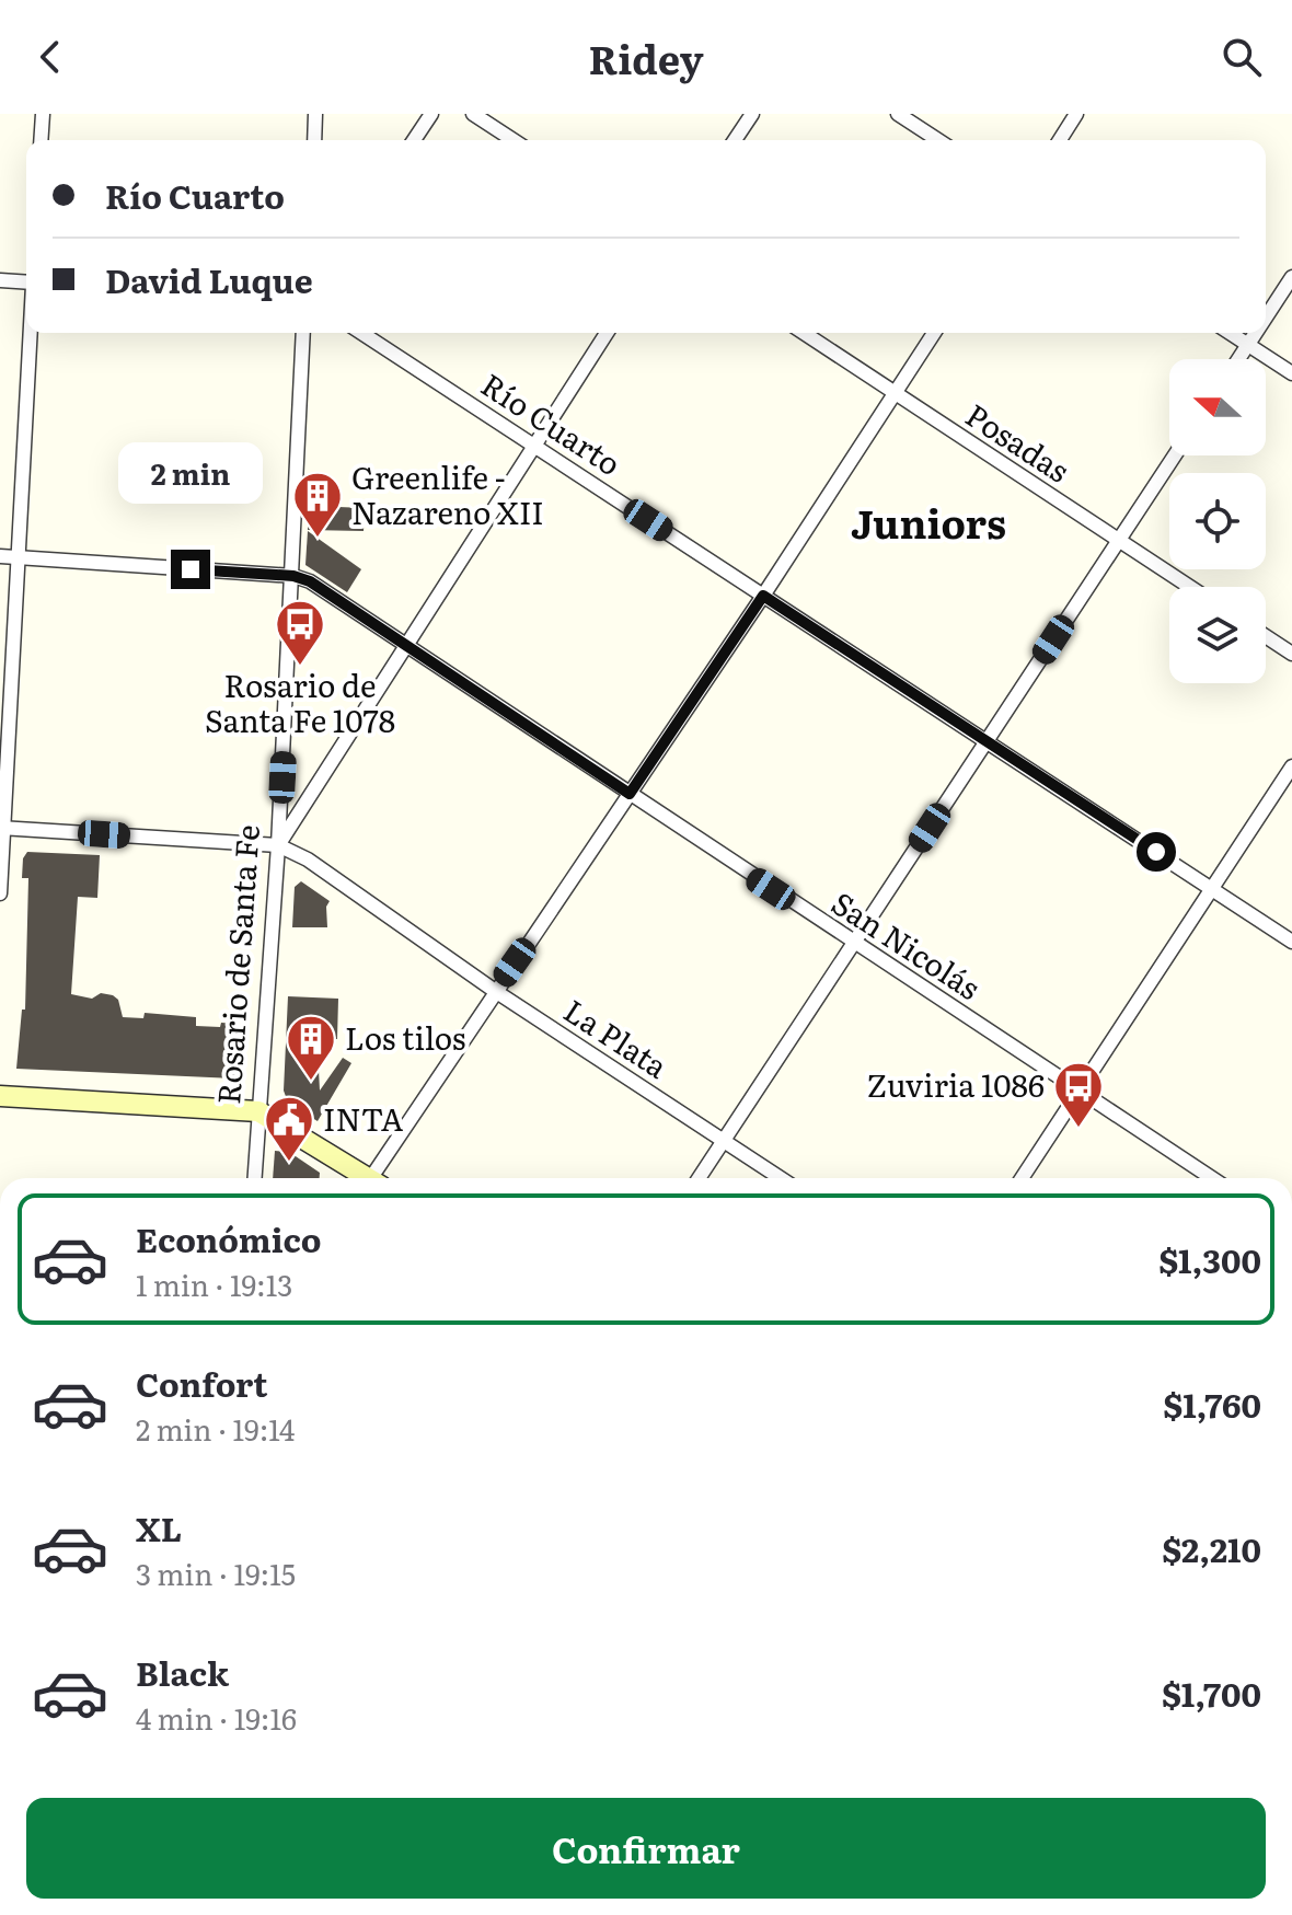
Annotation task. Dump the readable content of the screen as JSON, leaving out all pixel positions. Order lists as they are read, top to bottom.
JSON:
{
  "streets": {
    "street": [
      "Río Cuarto",
      "Posadas",
      "San Nicolás",
      "Rosario de Santa Fe",
      "La Plata"
    ]
  },
  "crossings": [
    ["San Nicolás", "Rosario de Santa Fe"],
    ["Rosario de Santa Fe", "La Plata"]
  ],
  "districts": ["Juniors"],
  "places": {
    "building": ["Greenlife - Nazareno XII", "Los tilos"],
    "bus stop": ["Rosario de Santa Fe 1078", "Zuviria 1086"],
    "public building": ["INTA"]
  },
  "north": "left",
  "page": {
    "header": "Ridey",
    "banner": ["Río Cuarto", "David Luque"],
    "bubble": "2 min",
    "list": [
      {
        "name": "Económico",
        "note": "1 min · 19:13",
        "value": "$1,300"
      },
      {
        "name": "Confort",
        "note": "2 min · 19:14",
        "value": "$1,760"
      },
      {
        "name": "XL",
        "note": "3 min · 19:15",
        "value": "$2,210"
      },
      {
        "name": "Black",
        "note": "4 min · 19:16",
        "value": "$1,700"
      }
    ],
    "buttons": "Confirmar"
  }
}
